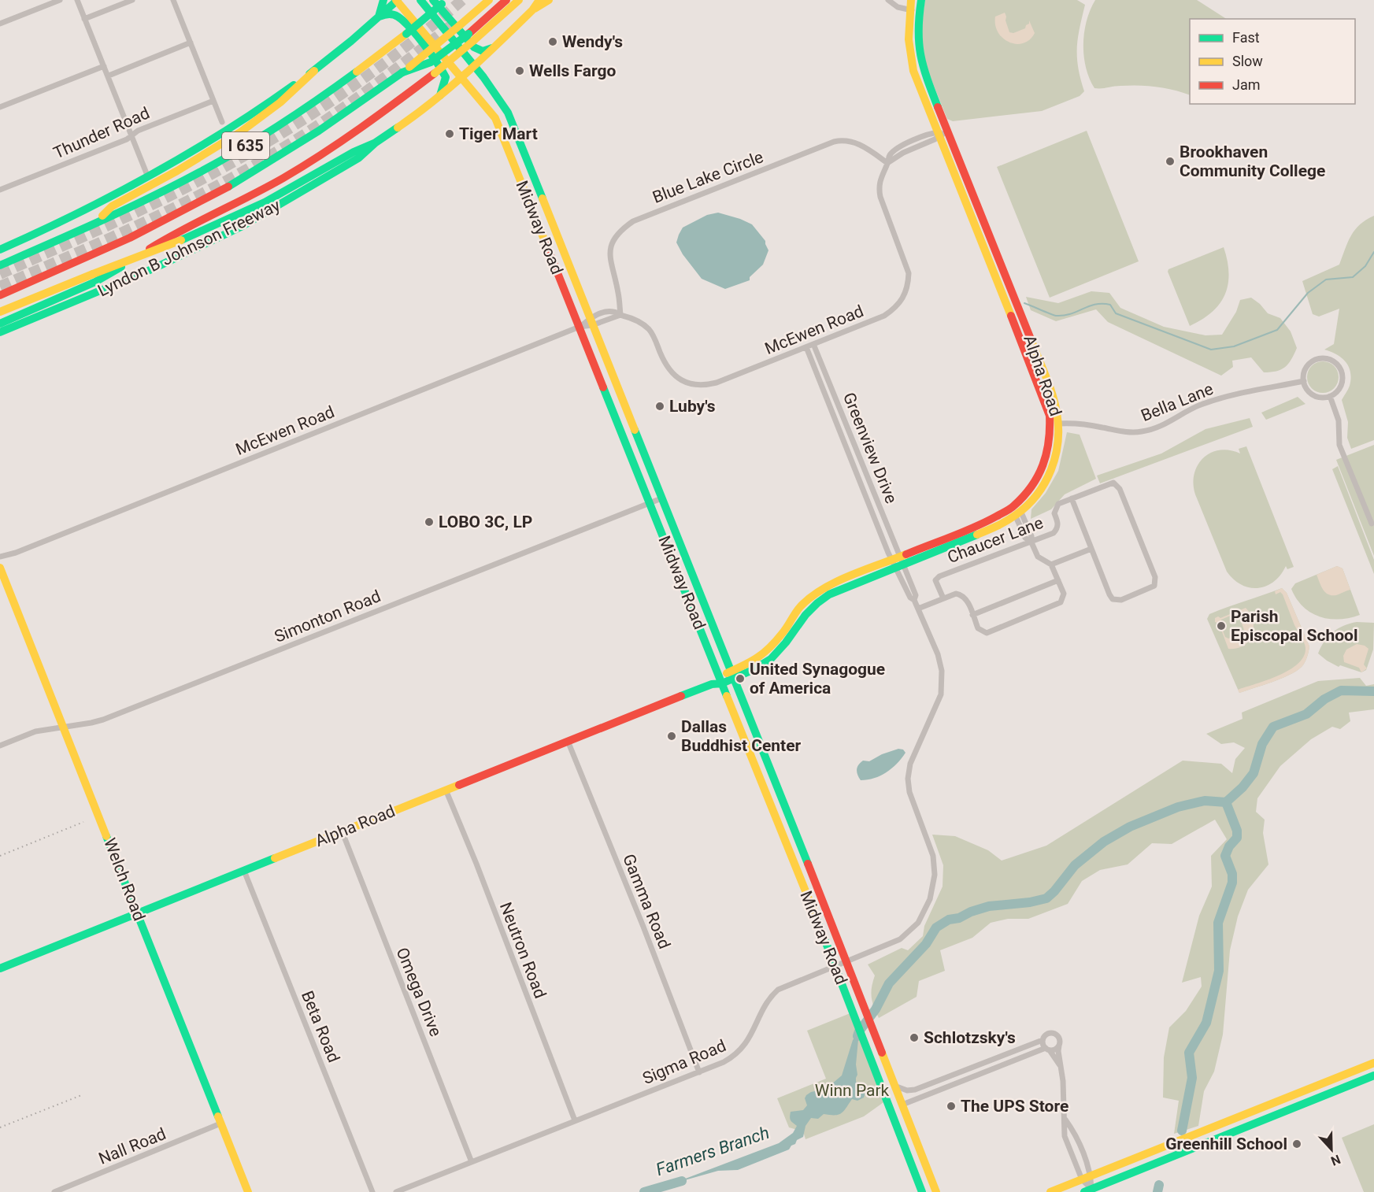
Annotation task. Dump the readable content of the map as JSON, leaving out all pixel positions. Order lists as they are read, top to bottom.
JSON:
{
  "streets": {
    "main road": [
      "I 635",
      "Midway Road",
      "Lyndon B Johnson Freeway",
      "Alpha Road",
      "Welch Road"
    ],
    "street": [
      "Thunder Road",
      "Blue Lake Circle",
      "McEwen Road",
      "Bella Lane",
      "Greenview Drive",
      "Chaucer Lane",
      "Simonton Road",
      "Gamma Road",
      "Neutron Road",
      "Omega Drive",
      "Beta Road",
      "Sigma Road",
      "Nall Road"
    ]
  },
  "crossings": [
    ["Blue Lake Circle", "McEwen Road"],
    ["Midway Road", "Lyndon B Johnson Freeway"],
    ["Midway Road", "McEwen Road"],
    ["Midway Road", "Alpha Road"],
    ["Midway Road", "Simonton Road"],
    ["Midway Road", "Sigma Road"],
    ["McEwen Road", "Greenview Drive"],
    ["Alpha Road", "Bella Lane"],
    ["Alpha Road", "Greenview Drive"],
    ["Alpha Road", "Welch Road"],
    ["Alpha Road", "Gamma Road"],
    ["Alpha Road", "Neutron Road"],
    ["Alpha Road", "Omega Drive"],
    ["Alpha Road", "Beta Road"],
    ["Alpha Road", "Sigma Road"],
    ["Greenview Drive", "Sigma Road"],
    ["Simonton Road", "Welch Road"],
    ["Welch Road", "Nall Road"],
    ["Gamma Road", "Sigma Road"],
    ["Neutron Road", "Sigma Road"],
    ["Omega Drive", "Sigma Road"]
  ],
  "water": ["Farmers Branch"],
  "parks": ["Winn Park"],
  "places": [
    "Wendy's",
    "Wells Fargo",
    "Tiger Mart",
    "Brookhaven Community College",
    "Luby's",
    "LOBO 3C, LP",
    "Parish Episcopal School",
    "United Synagogue of America",
    "Dallas Buddhist Center",
    "Schlotzsky's",
    "The UPS Store",
    "Greenhill School"
  ],
  "legend": ["Fast", "Slow", "Jam"],
  "north": "bottom"
}
